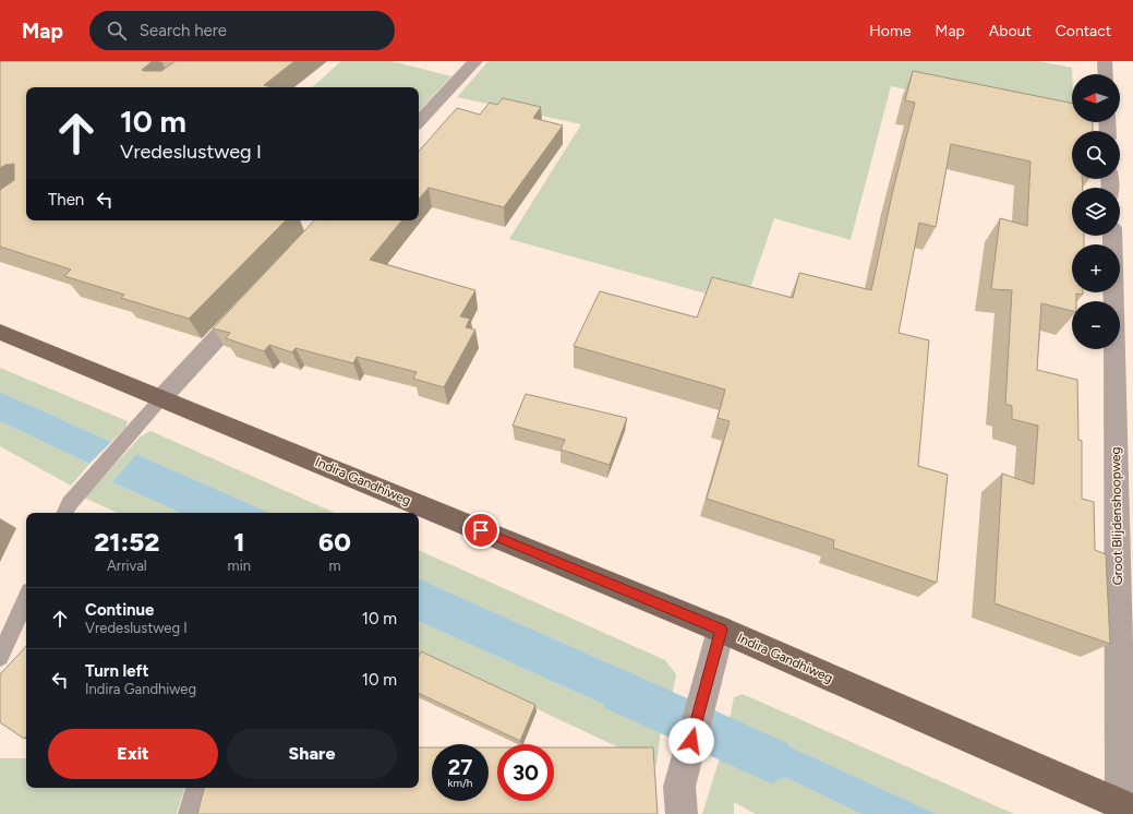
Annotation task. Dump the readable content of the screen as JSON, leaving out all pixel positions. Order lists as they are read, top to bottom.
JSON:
{
  "streets": {
    "main road": ["Indira Gandhiweg"],
    "street": ["Groot Blijdenshoopweg"]
  },
  "crossings": [
    ["Indira Gandhiweg", "Groot Blijdenshoopweg"]
  ],
  "north": "left",
  "page": {
    "header": "Map",
    "search": "Search here",
    "nav": [
      "Home",
      "Map",
      "About",
      "Contact"
    ],
    "map_buttons": ["+", "−"],
    "turn": ["10 m", "Vredeslustweg I"],
    "then": "Then",
    "eta": [
      "21:52",
      "Arrival",
      "1",
      "min",
      "60",
      "m"
    ],
    "list": [
      {
        "name": "Continue",
        "note": "Vredeslustweg I",
        "value": "10 m"
      },
      {
        "name": "Turn left",
        "note": "Indira Gandhiweg",
        "value": "10 m"
      }
    ],
    "buttons": ["Exit", "Share"],
    "speed": "27 km/h",
    "limit": "30"
  }
}
